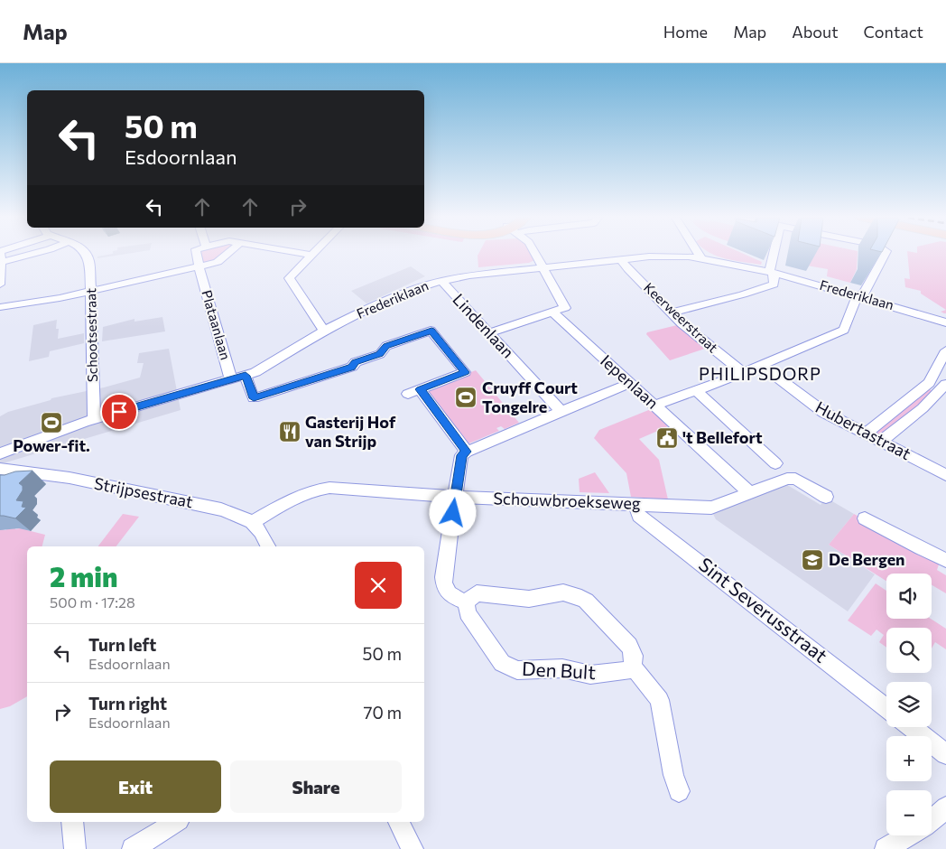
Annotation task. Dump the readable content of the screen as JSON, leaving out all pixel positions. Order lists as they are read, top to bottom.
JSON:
{
  "streets": {
    "street": [
      "Frederiklaan",
      "Keerweerstraat",
      "Plataanlaan",
      "Lindenlaan",
      "Schootsestraat",
      "Iepenlaan",
      "Hubertastraat",
      "Strijpsestraat",
      "Schouwbroekseweg",
      "Sint Severusstraat",
      "Den Bult"
    ]
  },
  "crossings": [
    ["Frederiklaan", "Keerweerstraat"],
    ["Frederiklaan", "Plataanlaan"],
    ["Frederiklaan", "Lindenlaan"],
    ["Frederiklaan", "Schootsestraat"],
    ["Iepenlaan", "Schouwbroekseweg"],
    ["Strijpsestraat", "Schouwbroekseweg"],
    ["Schouwbroekseweg", "Sint Severusstraat"]
  ],
  "districts": ["PHILIPSDORP"],
  "places": {
    "sports": ["Cruyff Court Tongelre", "Power-fit."],
    "restaurant": ["Gasterij Hof van Strijp"],
    "public building": ["'t Bellefort"],
    "school or university": ["De Bergen"]
  },
  "page": {
    "header": "Map",
    "nav": [
      "Home",
      "Map",
      "About",
      "Contact"
    ],
    "turn": ["50 m", "Esdoornlaan"],
    "heading": ["2 min", "500 m · 17:28"],
    "map_buttons": ["+", "−"],
    "list": [
      {
        "name": "Turn left",
        "note": "Esdoornlaan",
        "value": "50 m"
      },
      {
        "name": "Turn right",
        "note": "Esdoornlaan",
        "value": "70 m"
      }
    ],
    "buttons": ["Exit", "Share"]
  }
}
